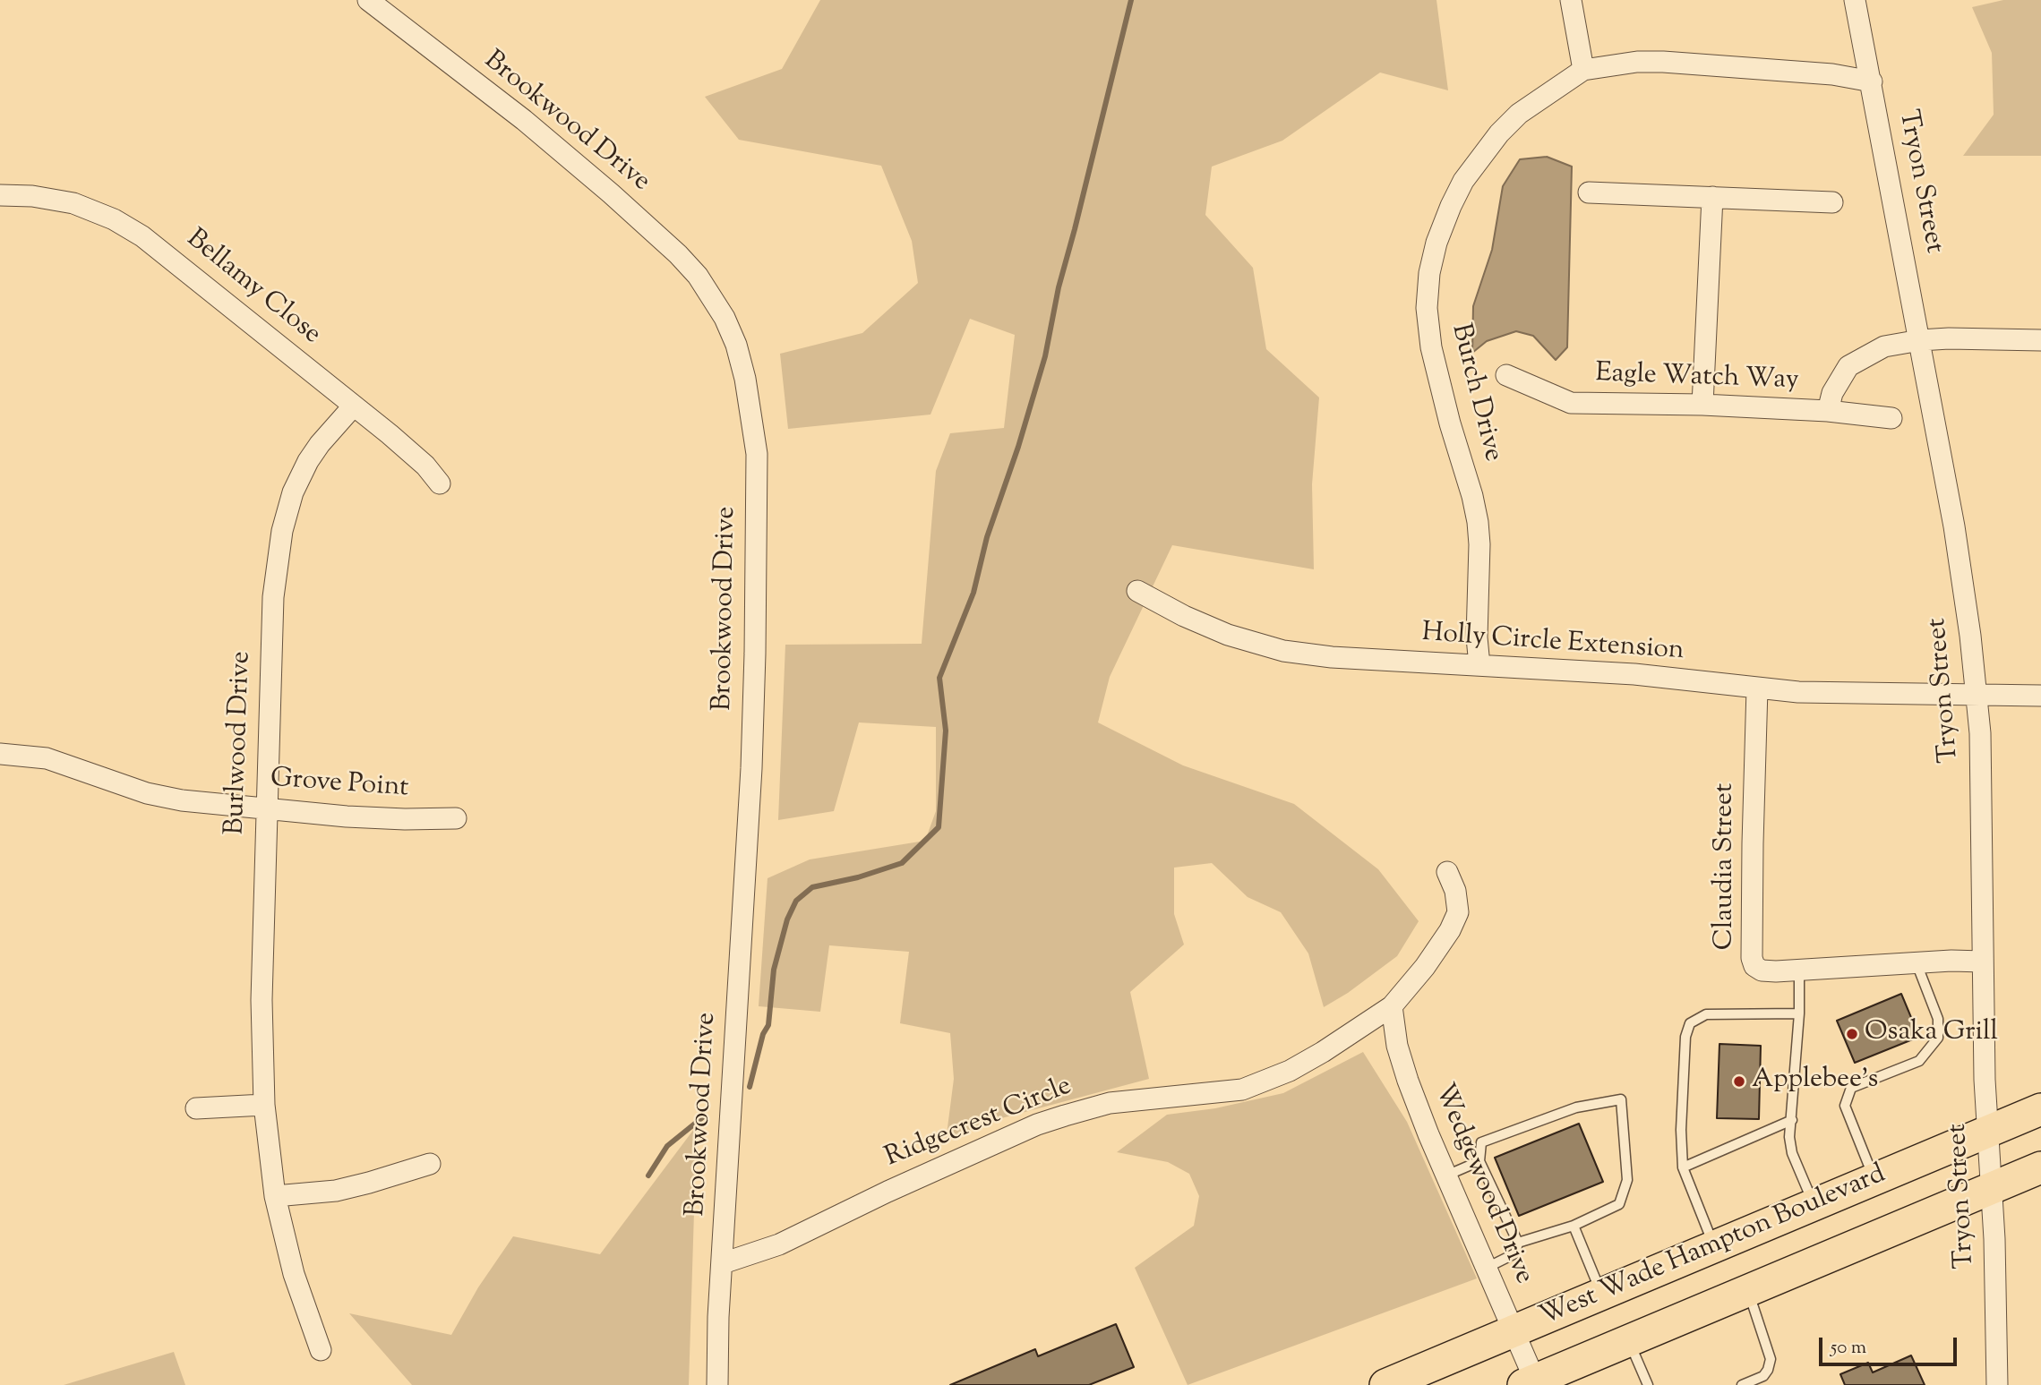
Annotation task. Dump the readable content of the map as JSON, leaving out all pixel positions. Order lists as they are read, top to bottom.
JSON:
{
  "streets": {
    "main road": ["West Wade Hampton Boulevard"],
    "street": [
      "Brookwood Drive",
      "Tryon Street",
      "Bellamy Close",
      "Eagle Watch Way",
      "Burch Drive",
      "Holly Circle Extension",
      "Burlwood Drive",
      "Grove Point",
      "Claudia Street",
      "Ridgecrest Circle",
      "Wedgewood Drive"
    ]
  },
  "crossings": [
    ["Brookwood Drive", "Ridgecrest Circle"],
    ["Tryon Street", "Burch Drive"],
    ["Tryon Street", "Holly Circle Extension"],
    ["Tryon Street", "Claudia Street"],
    ["Tryon Street", "West Wade Hampton Boulevard"],
    ["Bellamy Close", "Burlwood Drive"],
    ["Burch Drive", "Holly Circle Extension"],
    ["Holly Circle Extension", "Claudia Street"],
    ["Burlwood Drive", "Grove Point"],
    ["Ridgecrest Circle", "Wedgewood Drive"],
    ["Wedgewood Drive", "West Wade Hampton Boulevard"]
  ],
  "places": ["Osaka Grill", "Applebee's"],
  "scale_bar": "50 m"
}
